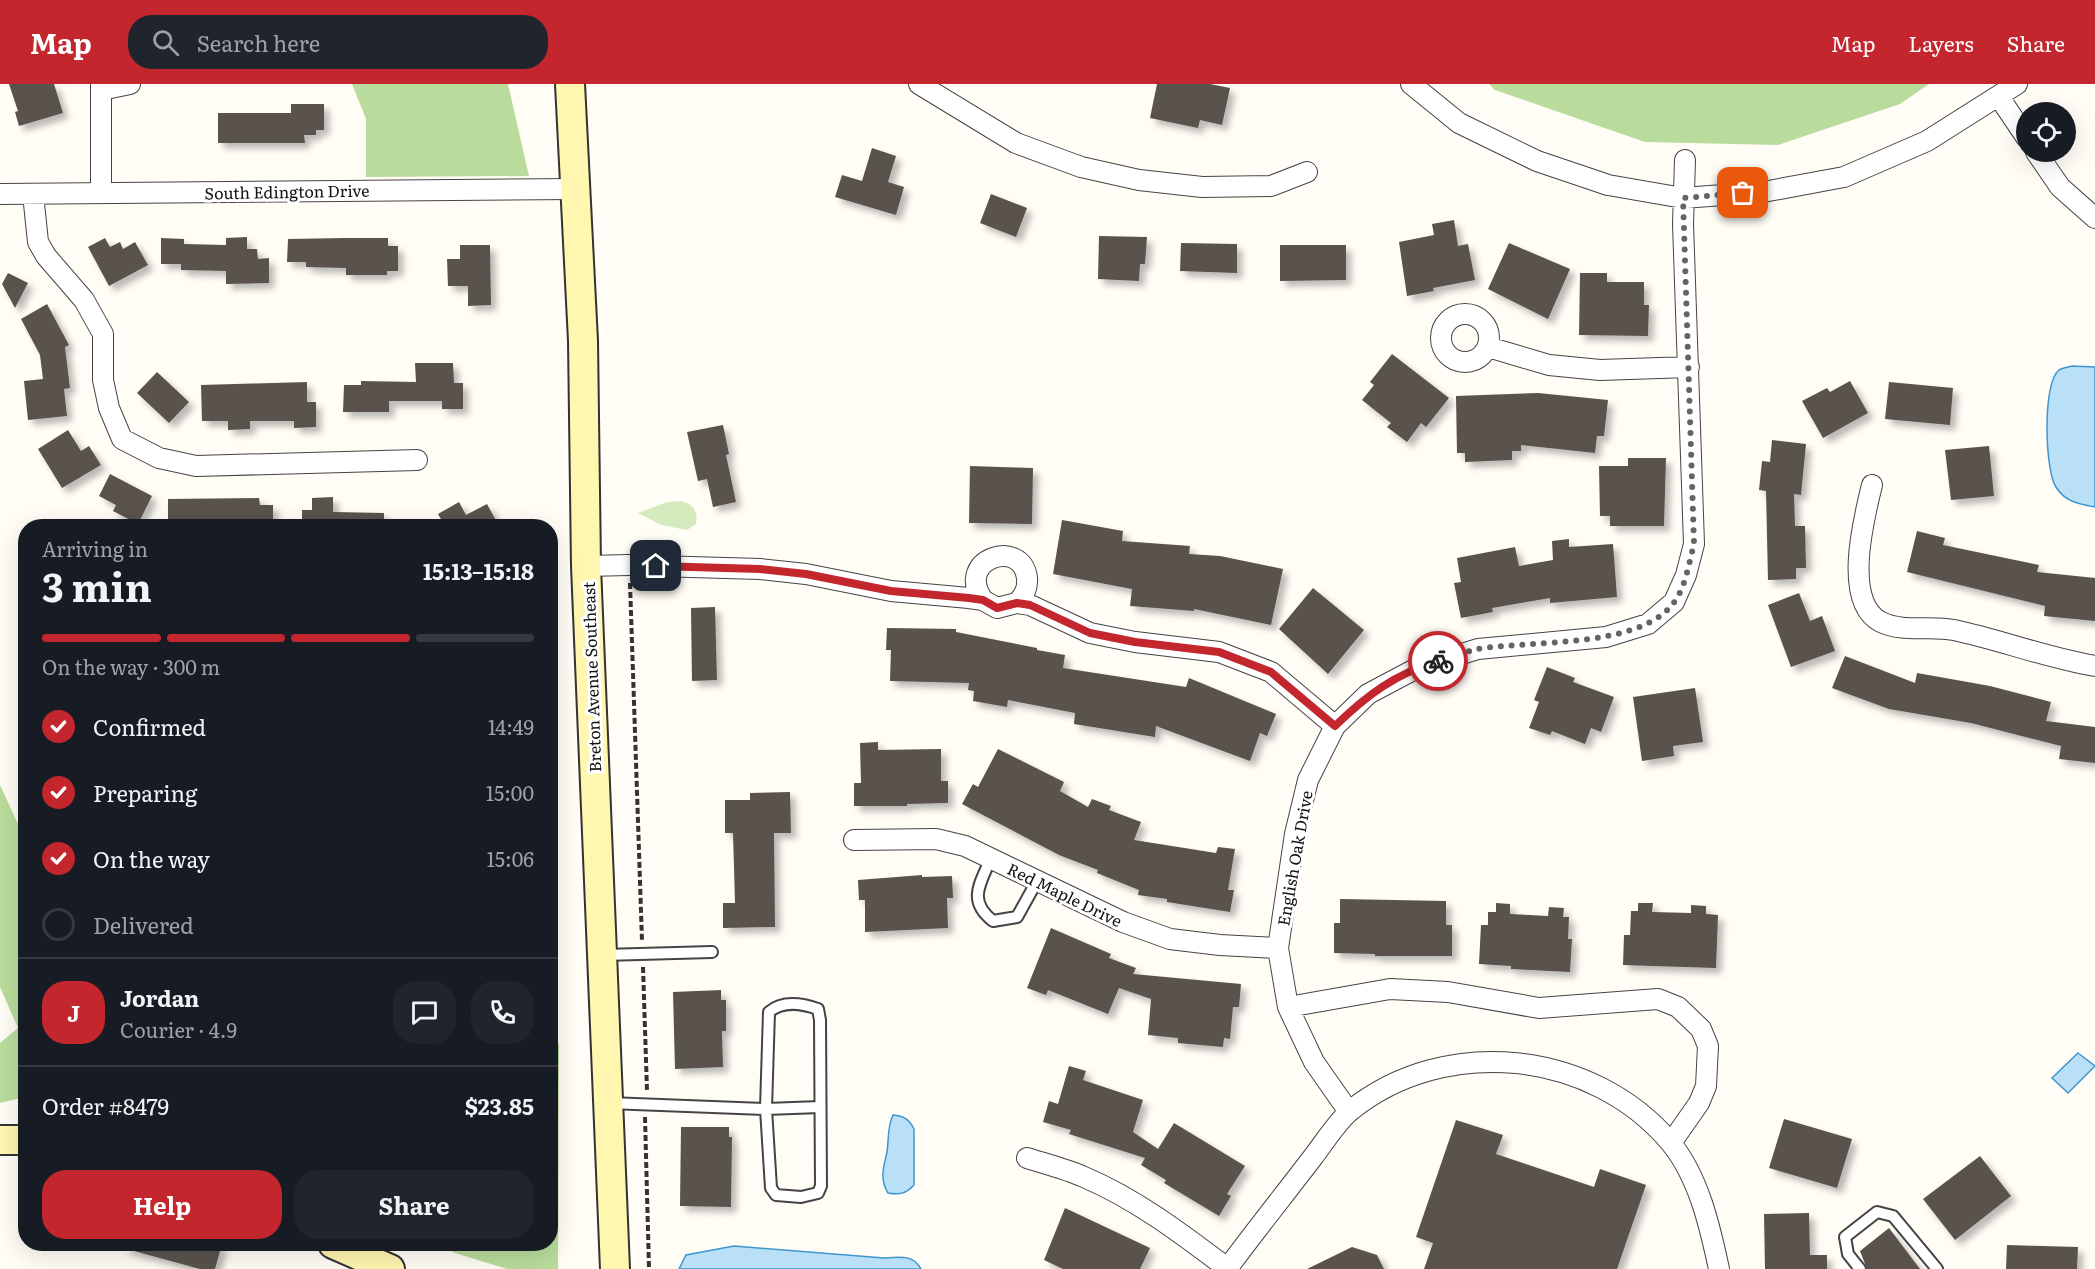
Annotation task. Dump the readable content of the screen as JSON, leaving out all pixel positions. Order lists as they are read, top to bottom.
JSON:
{
  "streets": {
    "main road": ["Breton Avenue Southeast"],
    "street": ["South Edington Drive", "English Oak Drive", "Red Maple Drive"]
  },
  "crossings": [
    ["South Edington Drive", "Breton Avenue Southeast"],
    ["English Oak Drive", "Red Maple Drive"]
  ],
  "page": {
    "header": "Map",
    "search": "Search here",
    "nav": ["Map", "Layers", "Share"],
    "heading": ["3 min", "Arriving in", "15:13–15:18"],
    "panel": [
      "Jordan",
      "Courier · 4.9",
      "Order #8479",
      "$23.85"
    ],
    "bar": "On the way · 300 m",
    "list": [
      ["Confirmed", "14:49"],
      ["Preparing", "15:00"],
      ["On the way", "15:06"],
      "Delivered"
    ],
    "round": "J",
    "buttons": ["Help", "Share"]
  }
}
